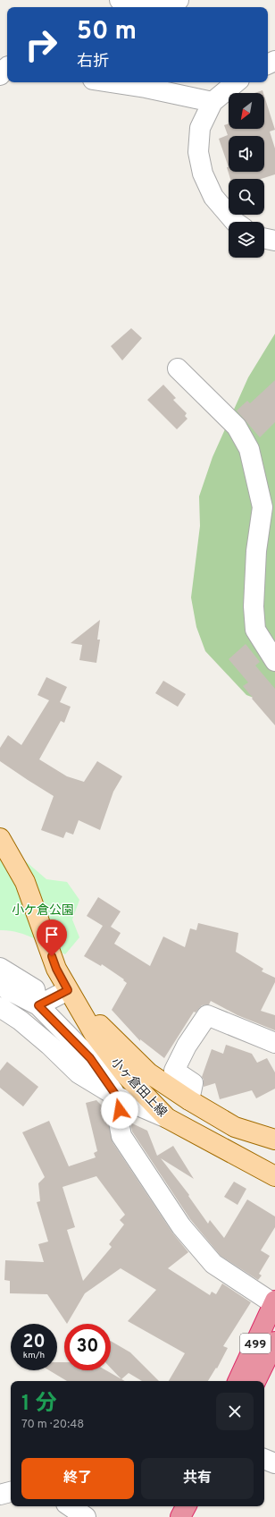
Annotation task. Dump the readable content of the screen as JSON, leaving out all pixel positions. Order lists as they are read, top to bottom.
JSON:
{
  "streets": {
    "highway": ["499"],
    "main road": ["小ヶ倉田上線"]
  },
  "parks": ["小ケ倉公園"],
  "north": "bottom left",
  "page": {
    "turn": ["50 m", "右折"],
    "speed": "20 km/h",
    "limit": "30",
    "heading": ["1 分", "70 m · 20:48"],
    "buttons": ["終了", "共有"]
  }
}
